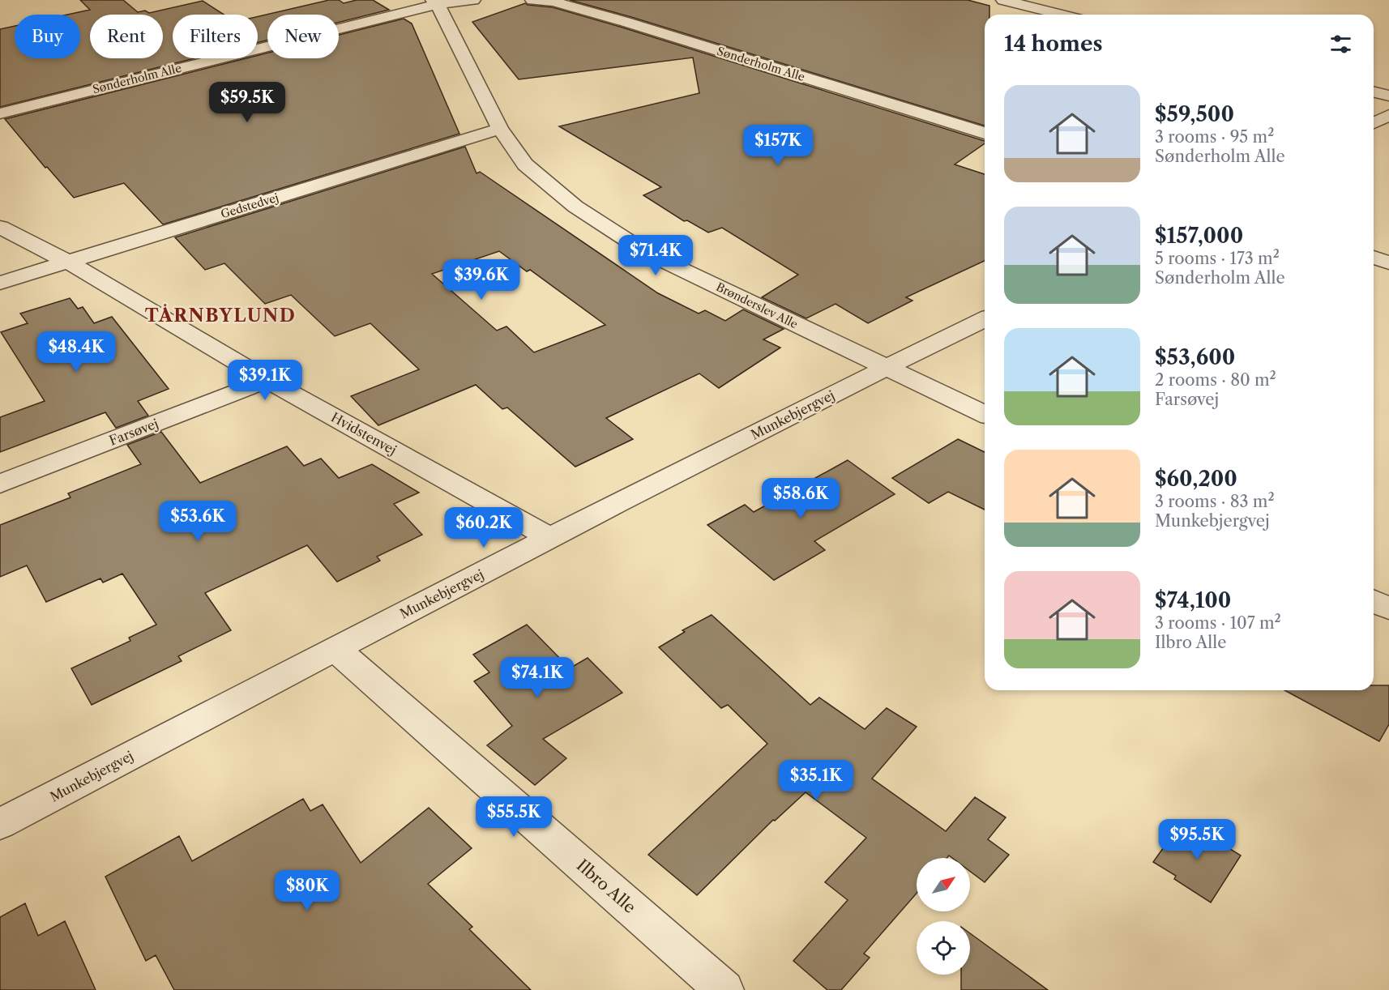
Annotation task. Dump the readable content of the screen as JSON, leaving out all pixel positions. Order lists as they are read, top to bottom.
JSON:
{
  "streets": {
    "street": [
      "Sønderholm Alle",
      "Gedstedvej",
      "Brønderslev Alle",
      "Munkebjergvej",
      "Farsøvej",
      "Hvidstenvej",
      "Ilbro Alle"
    ]
  },
  "crossings": [
    ["Sønderholm Alle", "Brønderslev Alle"],
    ["Gedstedvej", "Brønderslev Alle"],
    ["Gedstedvej", "Hvidstenvej"],
    ["Brønderslev Alle", "Munkebjergvej"],
    ["Munkebjergvej", "Hvidstenvej"],
    ["Munkebjergvej", "Ilbro Alle"],
    ["Farsøvej", "Hvidstenvej"]
  ],
  "districts": ["TÅRNBYLUND"],
  "north": "top right",
  "page": {
    "chip": [
      "Buy",
      "Rent",
      "Filters",
      "New"
    ],
    "heading": "14 homes",
    "list": [
      {
        "name": "$59,500",
        "note": "3 rooms · 95 m² · Sønderholm Alle"
      },
      {
        "name": "$157,000",
        "note": "5 rooms · 173 m² · Sønderholm Alle"
      },
      {
        "name": "$53,600",
        "note": "2 rooms · 80 m² · Farsøvej"
      },
      {
        "name": "$60,200",
        "note": "3 rooms · 83 m² · Munkebjergvej"
      },
      {
        "name": "$74,100",
        "note": "3 rooms · 107 m² · Ilbro Alle"
      }
    ],
    "price": [
      "$59.5K",
      "$157K",
      "$71.4K",
      "$39.6K",
      "$48.4K",
      "$39.1K",
      "$58.6K",
      "$53.6K",
      "$60.2K",
      "$74.1K",
      "$35.1K",
      "$55.5K",
      "$95.5K",
      "$80K"
    ]
  }
}
